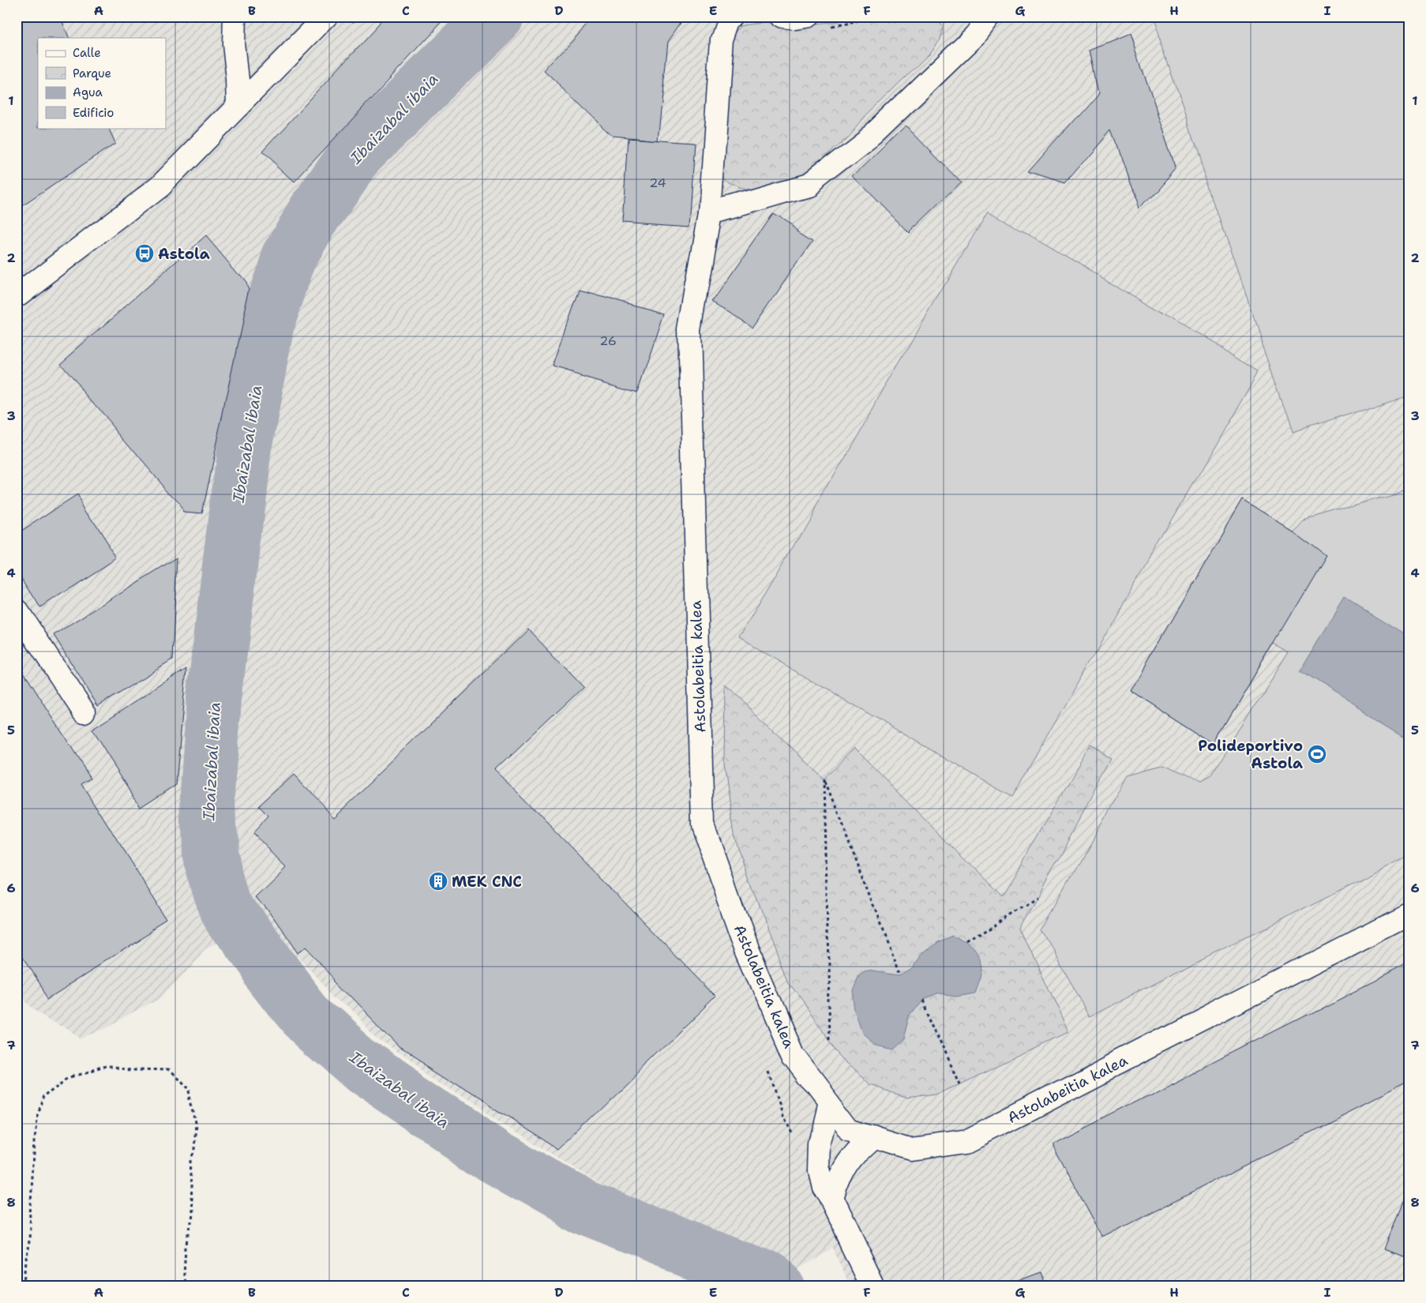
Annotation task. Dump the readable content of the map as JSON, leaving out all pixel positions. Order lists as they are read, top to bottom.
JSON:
{
  "streets": {
    "street": ["Astolabeitia kalea"]
  },
  "water": ["Ibaizabal ibaia"],
  "places": {
    "bus stop": ["Astola"],
    "sports": ["Polideportivo Astola"],
    "building": ["MEK CNC"]
  },
  "house_numbers": ["24", "26"],
  "legend": [
    "Calle",
    "Parque",
    "Agua",
    "Edificio"
  ],
  "grid": {
    "columns": [
      "A",
      "B",
      "C",
      "D",
      "E",
      "F",
      "G",
      "H",
      "I"
    ],
    "rows": [
      "1",
      "2",
      "3",
      "4",
      "5",
      "6",
      "7",
      "8"
    ]
  }
}
